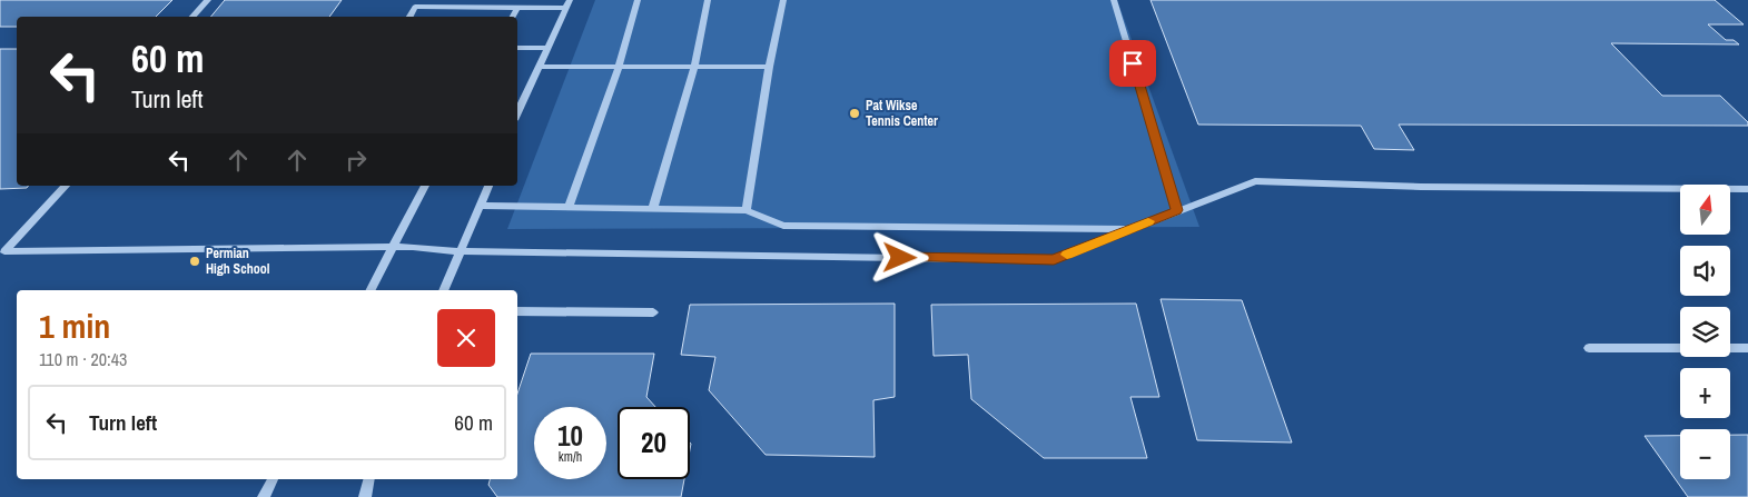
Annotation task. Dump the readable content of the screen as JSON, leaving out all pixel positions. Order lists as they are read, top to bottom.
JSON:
{
  "places": ["Pat Wikse Tennis Center", "Permian High School"],
  "north": "top",
  "page": {
    "turn": ["60 m", "Turn left"],
    "map_buttons": ["+", "−"],
    "heading": ["1 min", "110 m · 20:43"],
    "list": [
      {
        "name": "Turn left",
        "value": "60 m"
      }
    ],
    "speed": "10 km/h",
    "limit": "20"
  }
}
